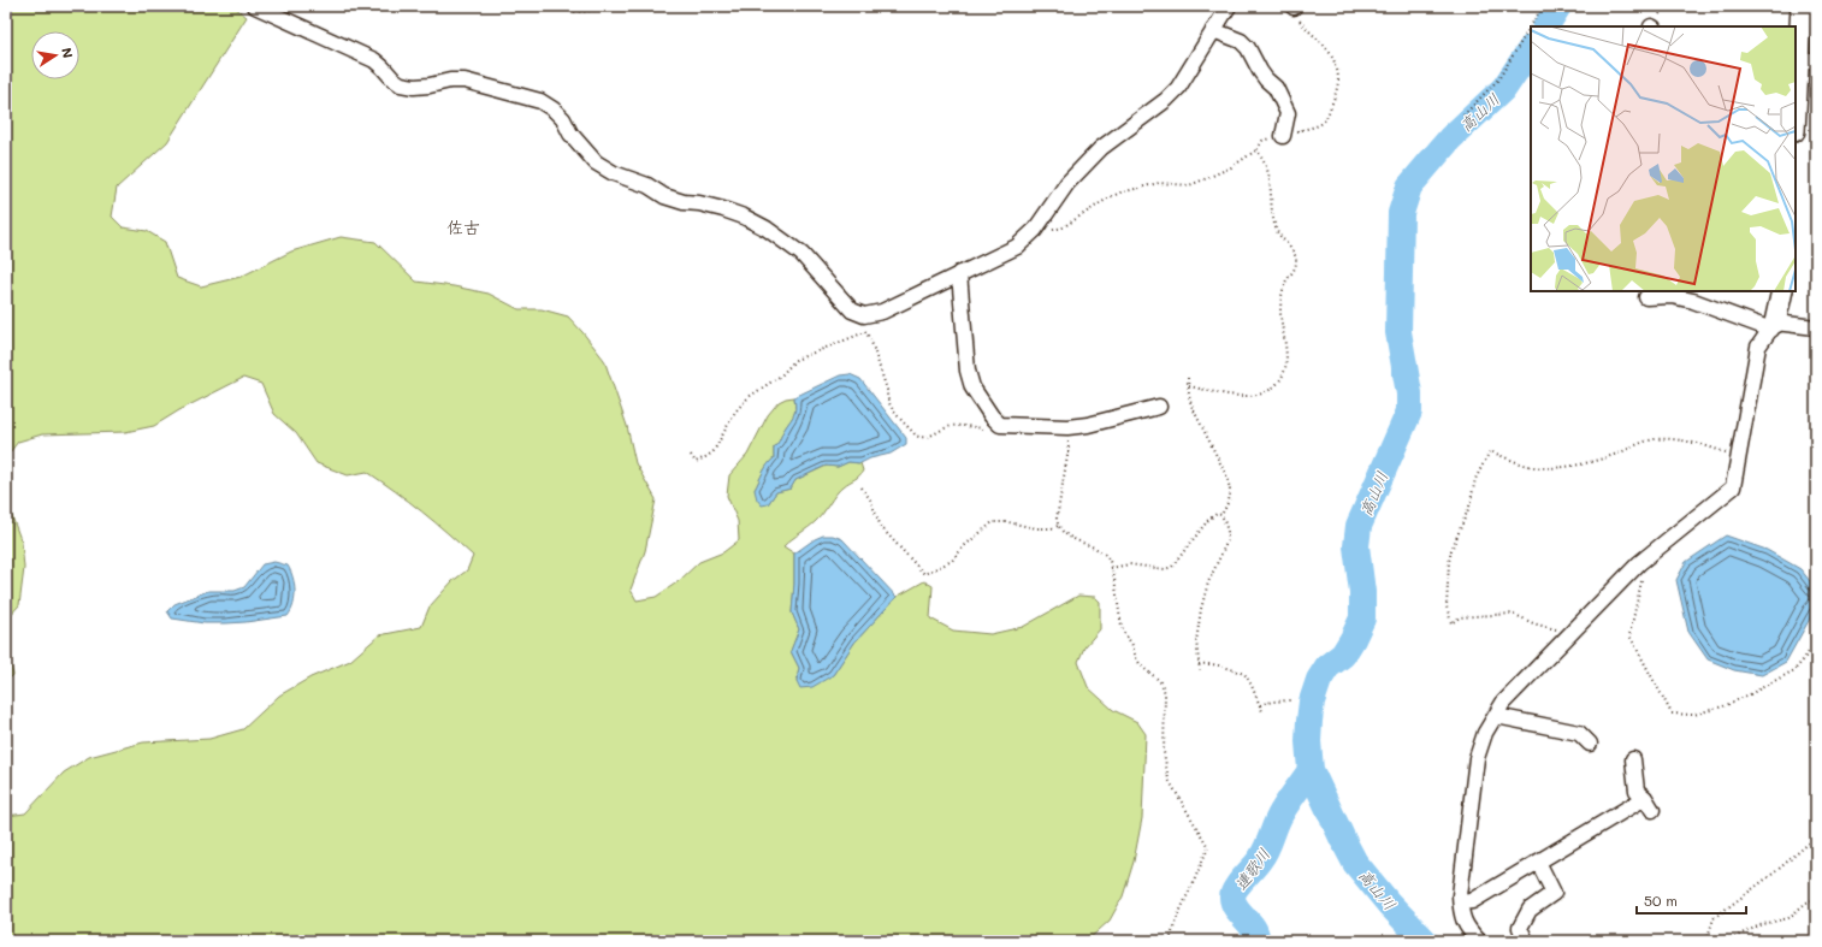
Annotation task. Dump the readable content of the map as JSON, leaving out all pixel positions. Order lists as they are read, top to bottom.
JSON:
{
  "districts": ["佐古"],
  "water": ["高山川", "連歌川"],
  "scale_bar": "50 m",
  "north": "right"
}
